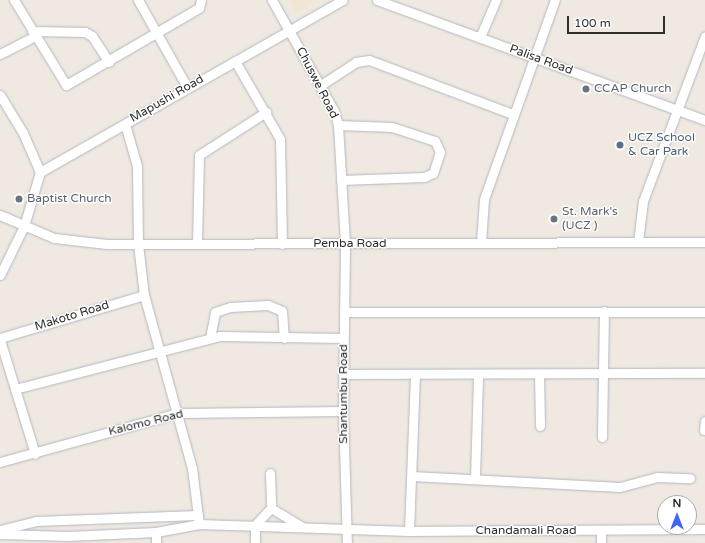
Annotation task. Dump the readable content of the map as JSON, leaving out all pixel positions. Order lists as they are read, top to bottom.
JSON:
{
  "streets": {
    "street": [
      "Palisa Road",
      "Chuswe Road",
      "Mapushi Road",
      "Pemba Road",
      "Makoto Road",
      "Shantumbu Road",
      "Kalomo Road",
      "Chandamali Road"
    ]
  },
  "crossings": [
    ["Chuswe Road", "Mapushi Road"],
    ["Chuswe Road", "Pemba Road"],
    ["Chuswe Road", "Shantumbu Road"],
    ["Pemba Road", "Shantumbu Road"],
    ["Shantumbu Road", "Kalomo Road"],
    ["Shantumbu Road", "Chandamali Road"]
  ],
  "places": [
    "CCAP Church",
    "UCZ School & Car Park",
    "Baptist Church",
    "St. Mark's (UCZ )"
  ],
  "scale_bar": "100 m",
  "north": "top"
}
